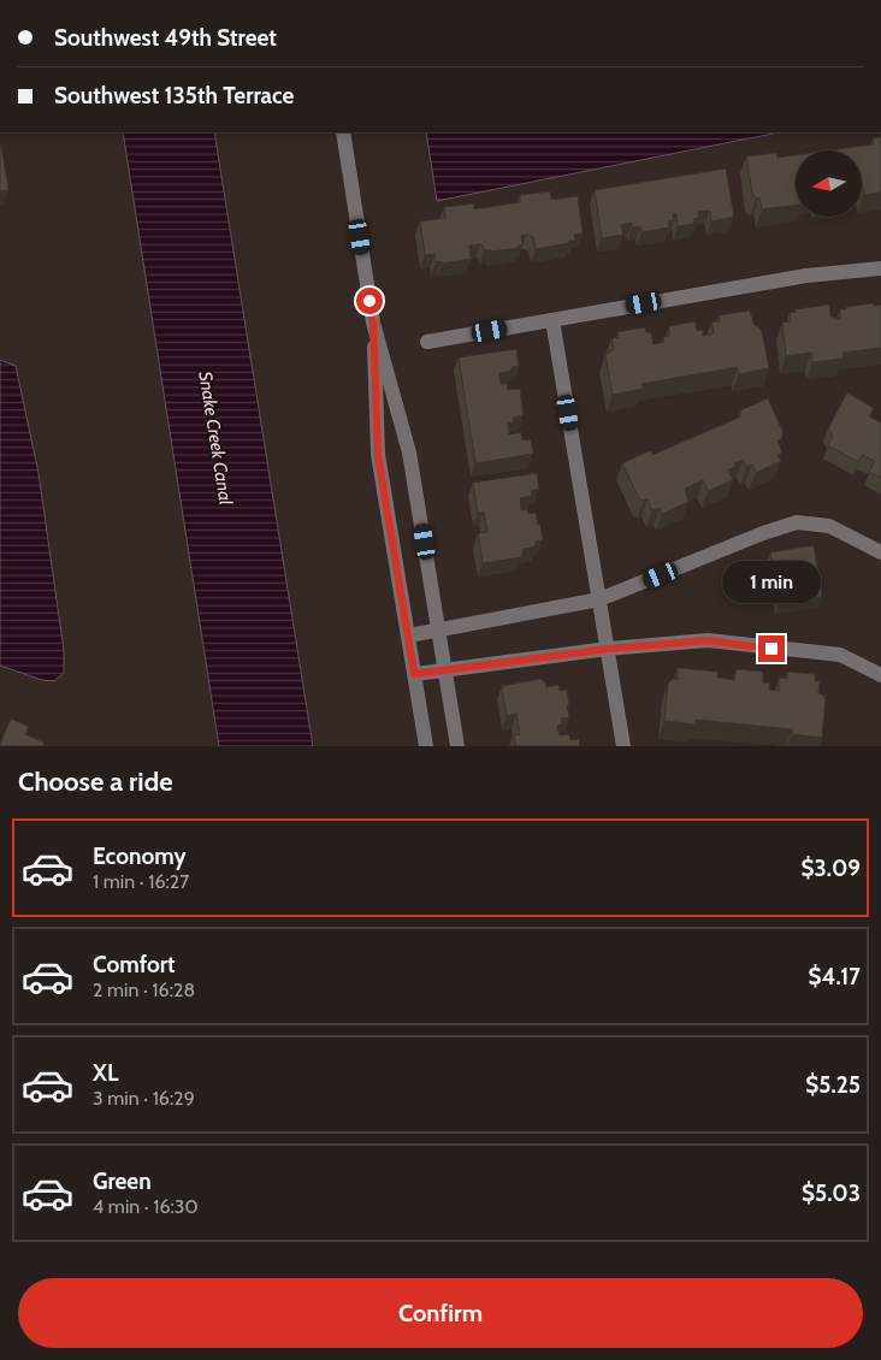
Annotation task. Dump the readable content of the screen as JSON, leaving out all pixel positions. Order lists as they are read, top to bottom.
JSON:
{
  "water": ["Snake Creek Canal"],
  "north": "left",
  "page": {
    "banner": ["Southwest 49th Street", "Southwest 135th Terrace"],
    "bubble": "1 min",
    "heading": "Choose a ride",
    "list": [
      {
        "name": "Economy",
        "note": "1 min · 16:27",
        "value": "$3.09"
      },
      {
        "name": "Comfort",
        "note": "2 min · 16:28",
        "value": "$4.17"
      },
      {
        "name": "XL",
        "note": "3 min · 16:29",
        "value": "$5.25"
      },
      {
        "name": "Green",
        "note": "4 min · 16:30",
        "value": "$5.03"
      }
    ],
    "buttons": "Confirm"
  }
}
